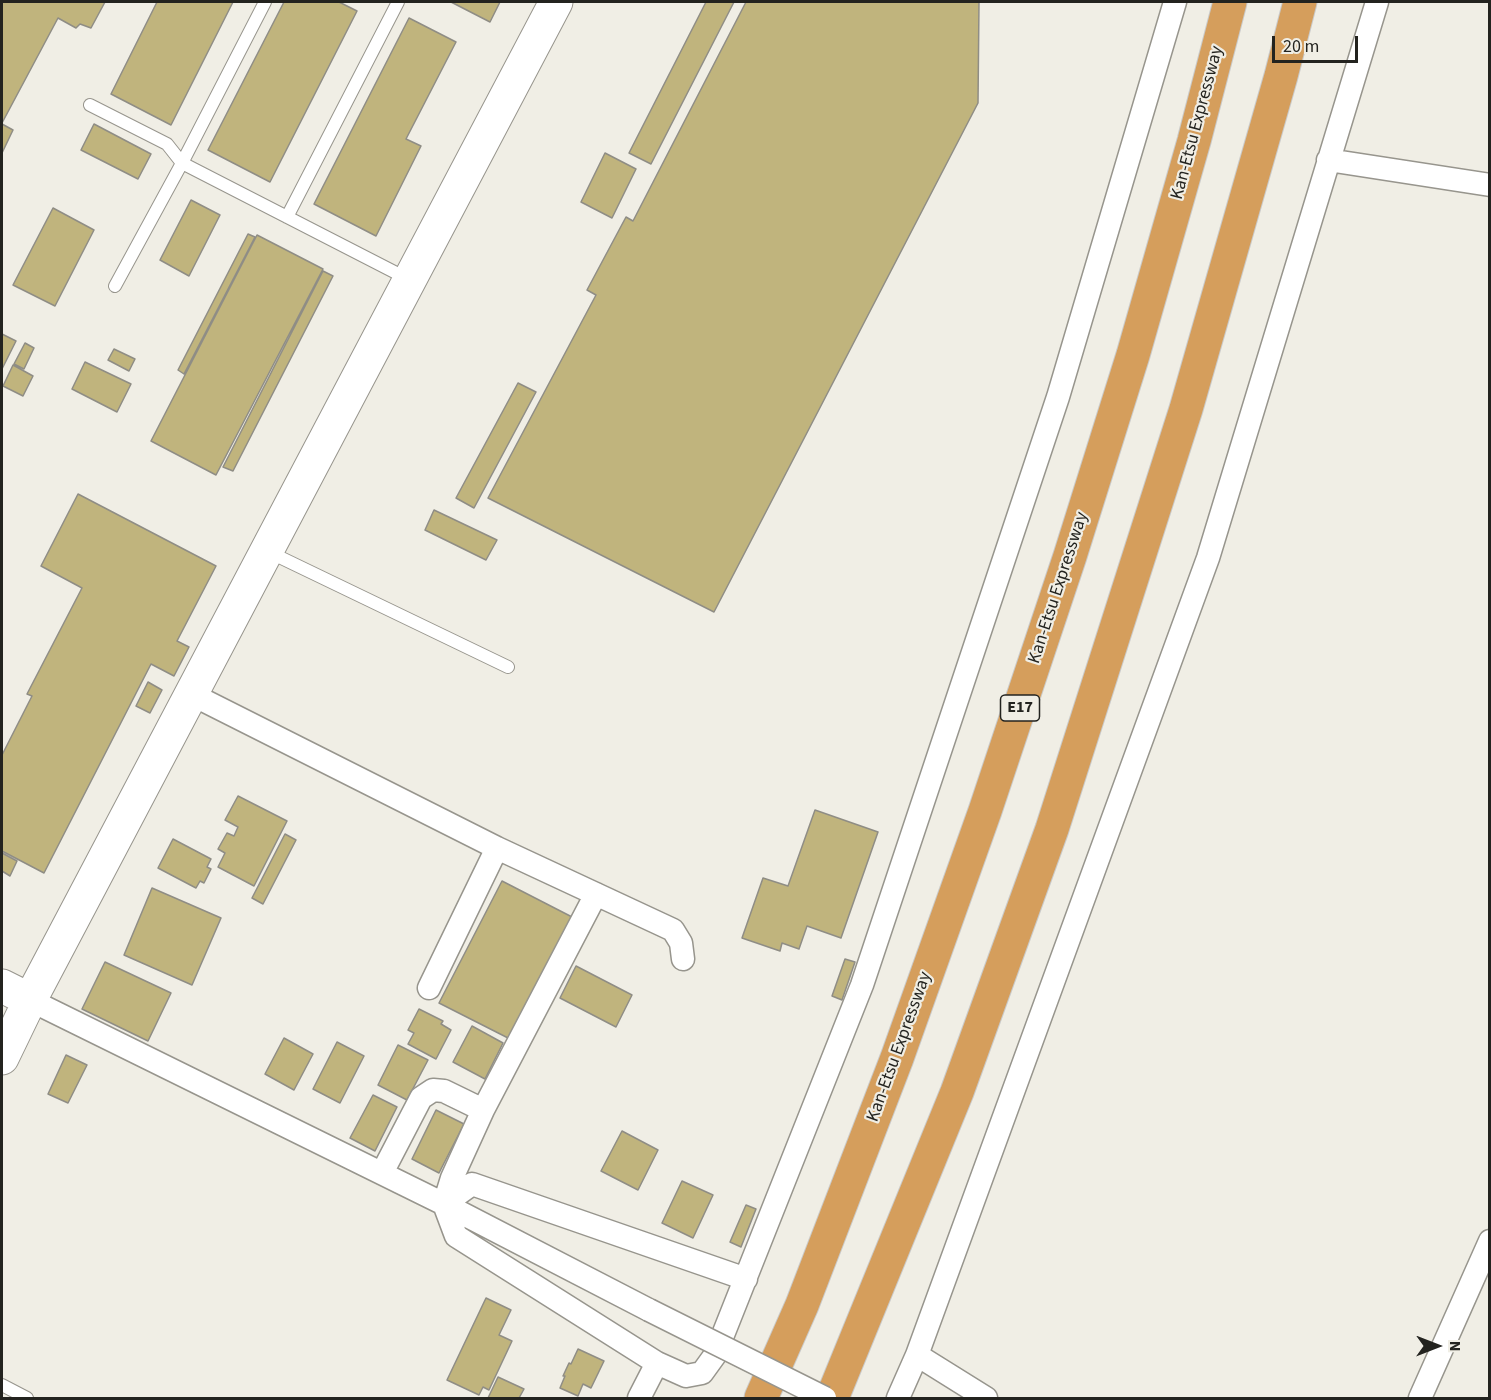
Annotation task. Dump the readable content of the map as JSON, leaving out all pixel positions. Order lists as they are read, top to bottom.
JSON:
{
  "streets": {
    "highway": ["Kan-Etsu Expressway", "E17"]
  },
  "scale_bar": "20 m",
  "north": "right"
}
